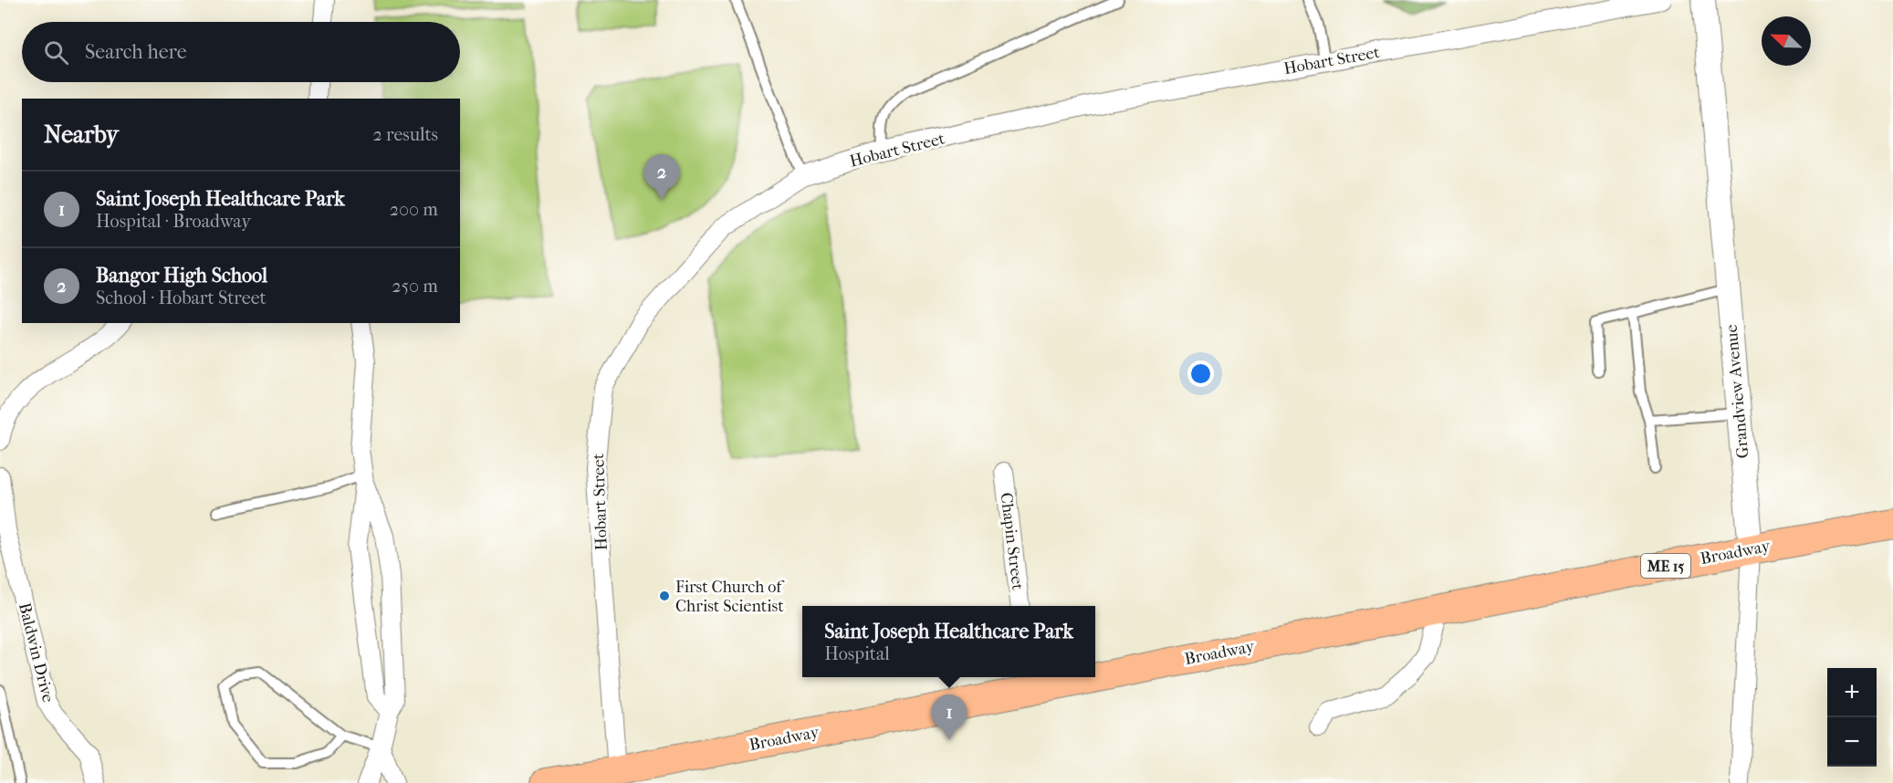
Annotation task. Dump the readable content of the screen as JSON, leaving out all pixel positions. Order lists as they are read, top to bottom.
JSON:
{
  "streets": {
    "main road": ["Broadway", "ME 15"],
    "street": [
      "Hobart Street",
      "Grandview Avenue",
      "Chapin Street",
      "Baldwin Drive"
    ]
  },
  "crossings": [
    ["Hobart Street", "Broadway"],
    ["Grandview Avenue", "Broadway"]
  ],
  "places": ["First Church of Christ Scientist"],
  "north": "top left",
  "page": {
    "search": "Search here",
    "heading": ["Nearby", "2 results"],
    "pins": ["2", "1"],
    "list": [
      {
        "mark": "1",
        "name": "Saint Joseph Healthcare Park",
        "note": "Hospital · Broadway",
        "value": "200 m"
      },
      {
        "mark": "2",
        "name": "Bangor High School",
        "note": "School · Hobart Street",
        "value": "250 m"
      }
    ],
    "popup": ["Saint Joseph Healthcare Park", "Hospital"],
    "map_buttons": ["+", "−"]
  }
}
